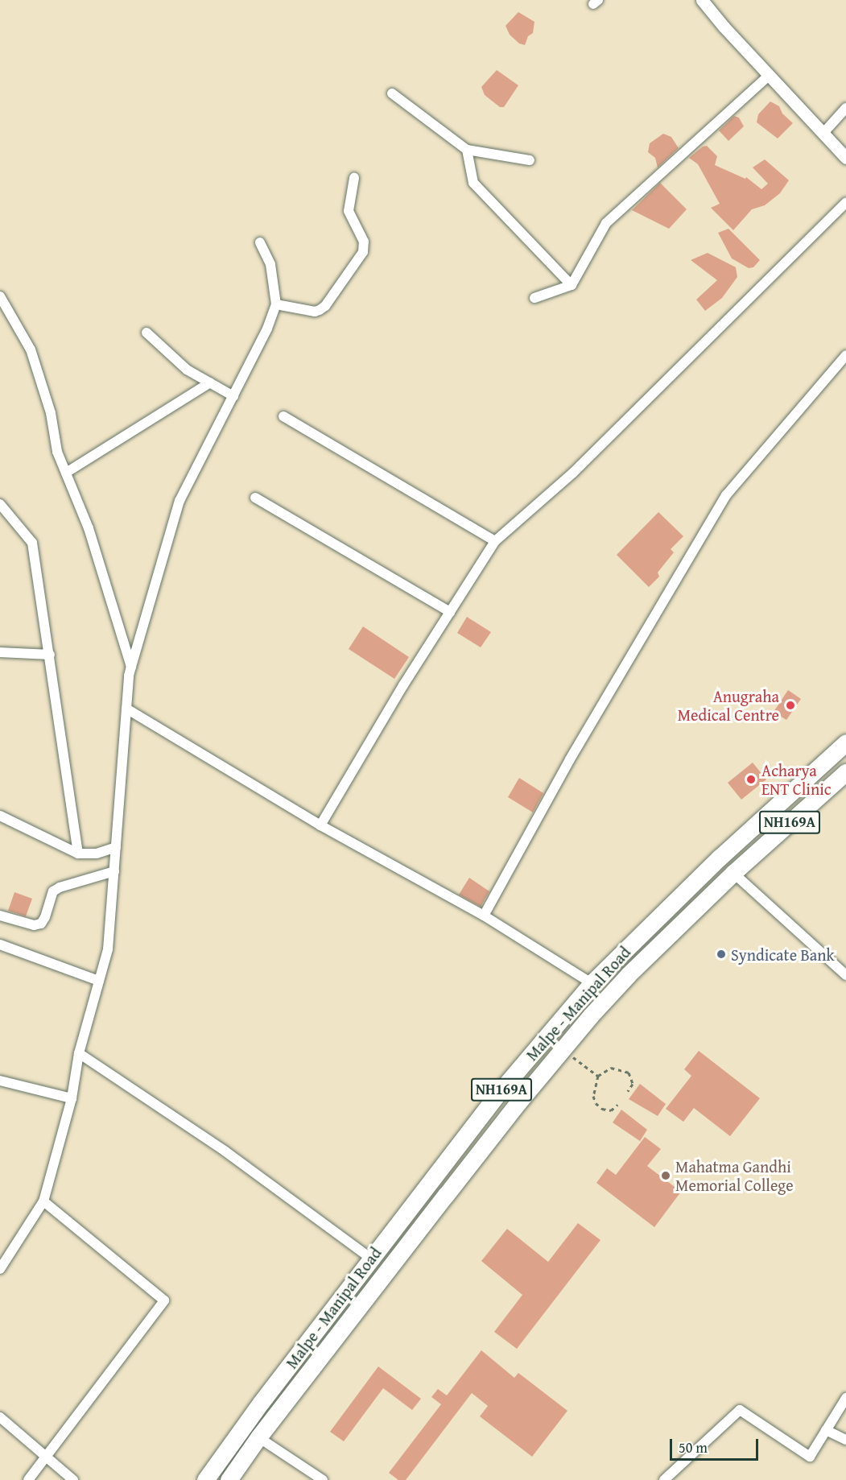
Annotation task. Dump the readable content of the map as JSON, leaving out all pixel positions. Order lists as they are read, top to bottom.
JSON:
{
  "streets": {
    "highway": ["NH169A", "Malpe - Manipal Road"]
  },
  "places": [
    "Anugraha Medical Centre",
    "Acharya ENT Clinic",
    "Syndicate Bank",
    "Mahatma Gandhi Memorial College"
  ],
  "scale_bar": "50 m"
}
